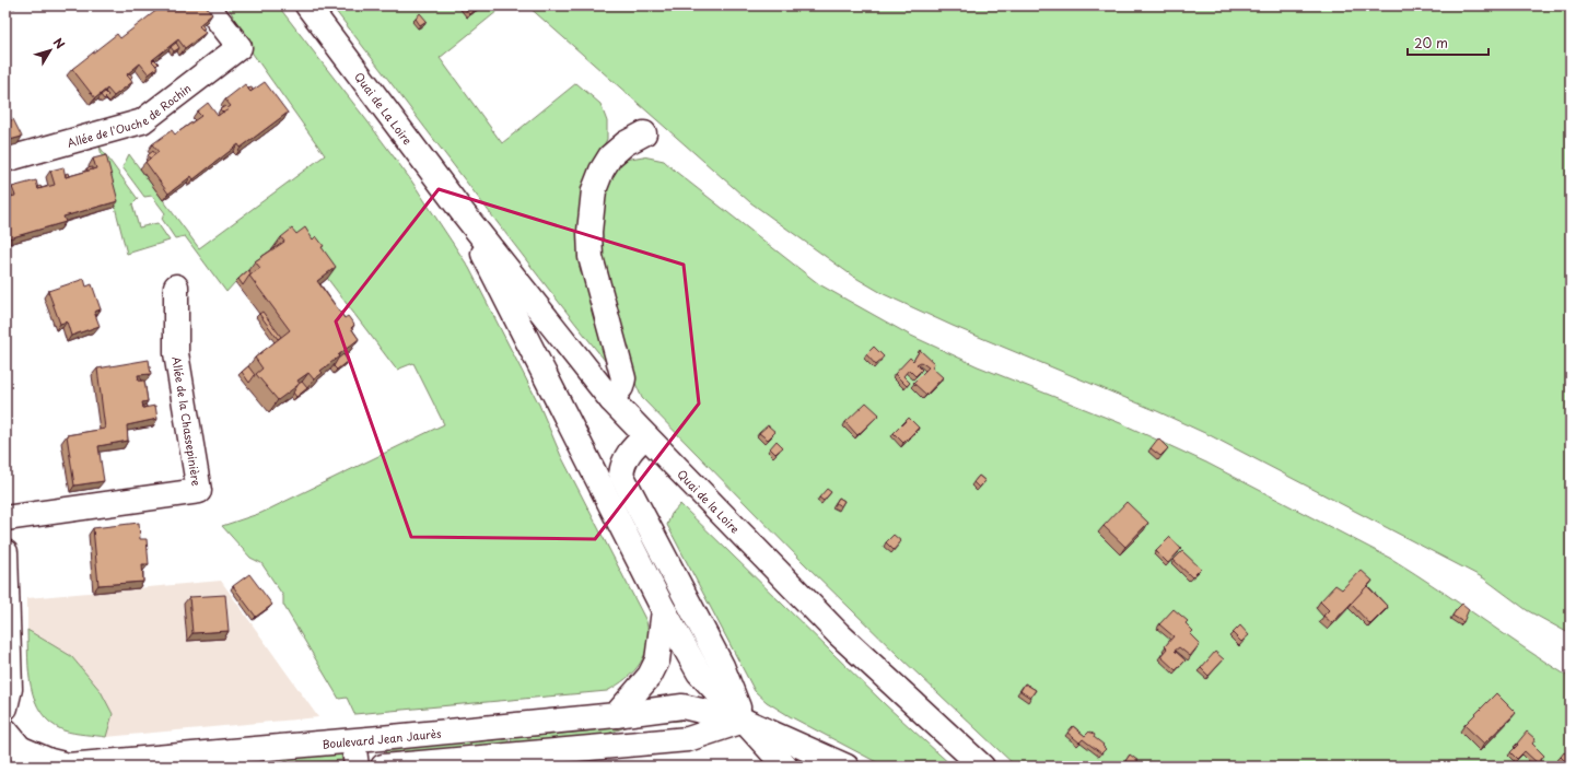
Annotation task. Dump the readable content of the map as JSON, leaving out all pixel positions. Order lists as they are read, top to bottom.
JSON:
{
  "streets": {
    "main road": [
      "Quai de La Loire",
      "Allée de l'Ouche de Rochin",
      "Allée de la Chassepinière",
      "Quai de la Loire",
      "Boulevard Jean Jaurès"
    ]
  },
  "crossings": [
    ["Quai de La Loire", "Quai de la Loire"]
  ],
  "scale_bar": "20 m",
  "north": "top right"
}
